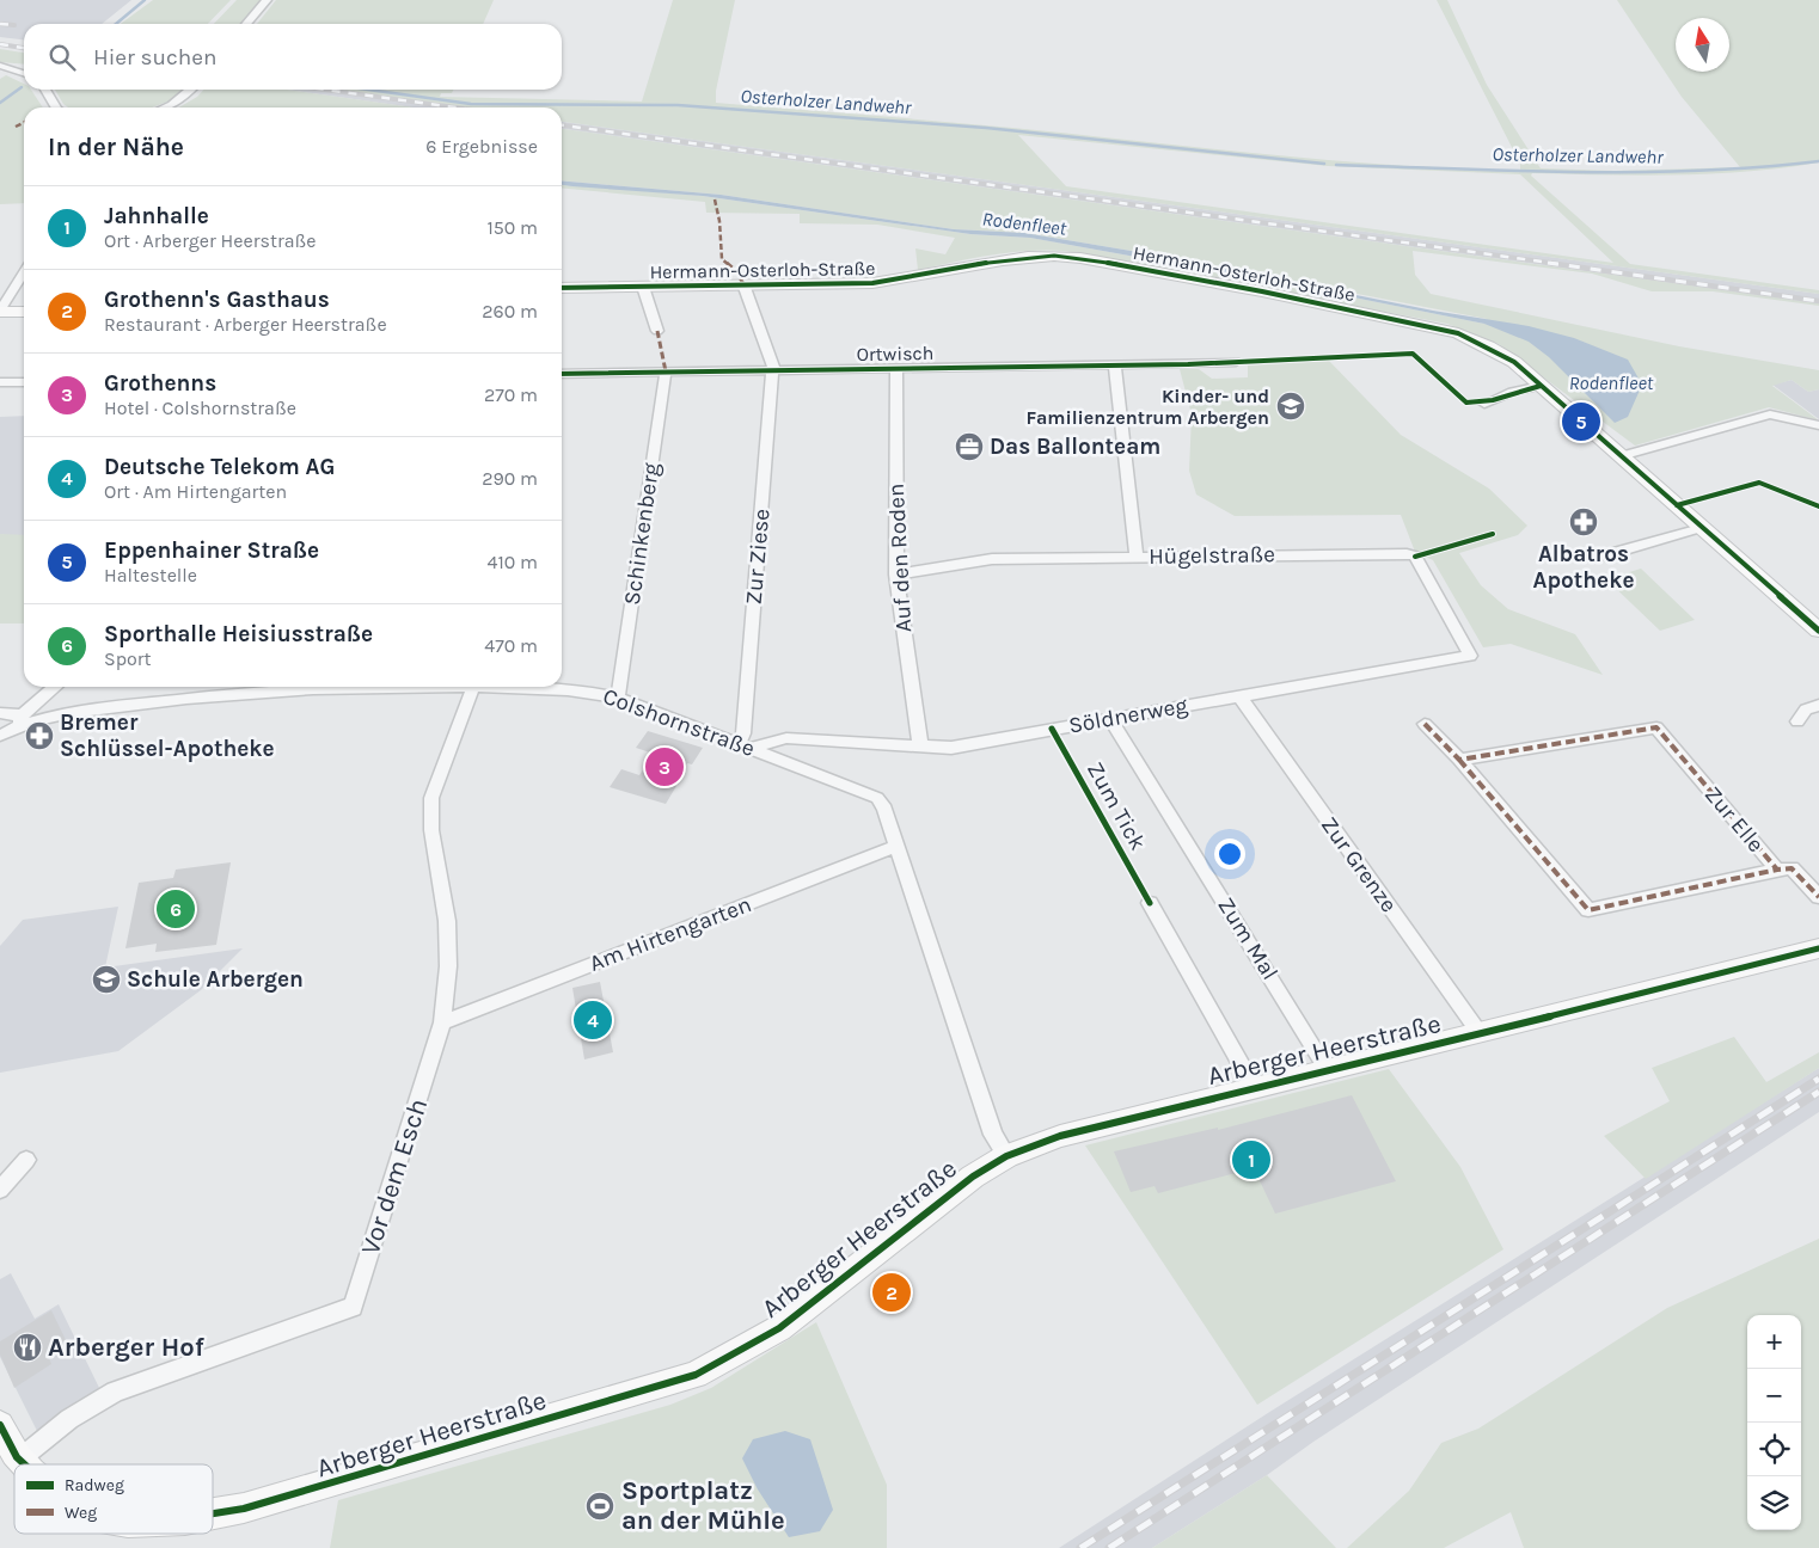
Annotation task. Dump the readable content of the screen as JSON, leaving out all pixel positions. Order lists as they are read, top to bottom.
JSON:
{
  "streets": {
    "street": [
      "Hermann-Osterloh-Straße",
      "Ortwisch",
      "Schinkenberg",
      "Hügelstraße",
      "Zur Ziese",
      "Auf den Roden",
      "Söldnerweg",
      "Colshornstraße",
      "Zur Elle",
      "Zur Grenze",
      "Am Hirtengarten",
      "Zum Mal",
      "Arberger Heerstraße",
      "Vor dem Esch"
    ],
    "cycle path": ["Zum Tick"]
  },
  "crossings": [
    ["Hermann-Osterloh-Straße", "Zur Ziese"],
    ["Ortwisch", "Schinkenberg"],
    ["Ortwisch", "Zur Ziese"],
    ["Ortwisch", "Auf den Roden"],
    ["Schinkenberg", "Colshornstraße"],
    ["Hügelstraße", "Auf den Roden"],
    ["Hügelstraße", "Söldnerweg"],
    ["Zur Ziese", "Söldnerweg"],
    ["Zur Ziese", "Colshornstraße"],
    ["Auf den Roden", "Söldnerweg"],
    ["Söldnerweg", "Colshornstraße"],
    ["Söldnerweg", "Zur Grenze"],
    ["Söldnerweg", "Zum Mal"],
    ["Colshornstraße", "Am Hirtengarten"],
    ["Colshornstraße", "Arberger Heerstraße"],
    ["Colshornstraße", "Vor dem Esch"],
    ["Zur Grenze", "Arberger Heerstraße"],
    ["Am Hirtengarten", "Vor dem Esch"],
    ["Zum Mal", "Arberger Heerstraße"],
    ["Arberger Heerstraße", "Vor dem Esch"]
  ],
  "water": ["Osterholzer Landwehr", "Rodenfleet"],
  "places": {
    "school or university": ["Kinder- und Familienzentrum Arbergen", "Schule Arbergen"],
    "office": ["Das Ballonteam"],
    "pharmacy": ["Albatros Apotheke", "Bremer Schlüssel-Apotheke"],
    "restaurant": ["Arberger Hof"],
    "sports": ["Sportplatz an der Mühle"]
  },
  "legend": ["Radweg", "Weg"],
  "north": "top",
  "page": {
    "search": "Hier suchen",
    "heading": ["In der Nähe", "6 Ergebnisse"],
    "list": [
      {
        "mark": "1",
        "name": "Jahnhalle",
        "note": "Ort · Arberger Heerstraße",
        "value": "150 m"
      },
      {
        "mark": "2",
        "name": "Grothenn's Gasthaus",
        "note": "Restaurant · Arberger Heerstraße",
        "value": "260 m"
      },
      {
        "mark": "3",
        "name": "Grothenns",
        "note": "Hotel · Colshornstraße",
        "value": "270 m"
      },
      {
        "mark": "4",
        "name": "Deutsche Telekom AG",
        "note": "Ort · Am Hirtengarten",
        "value": "290 m"
      },
      {
        "mark": "5",
        "name": "Eppenhainer Straße",
        "note": "Haltestelle",
        "value": "410 m"
      },
      {
        "mark": "6",
        "name": "Sporthalle Heisiusstraße",
        "note": "Sport",
        "value": "470 m"
      }
    ],
    "pins": [
      "5",
      "3",
      "6",
      "4",
      "1",
      "2"
    ],
    "map_buttons": ["+", "−"]
  }
}
